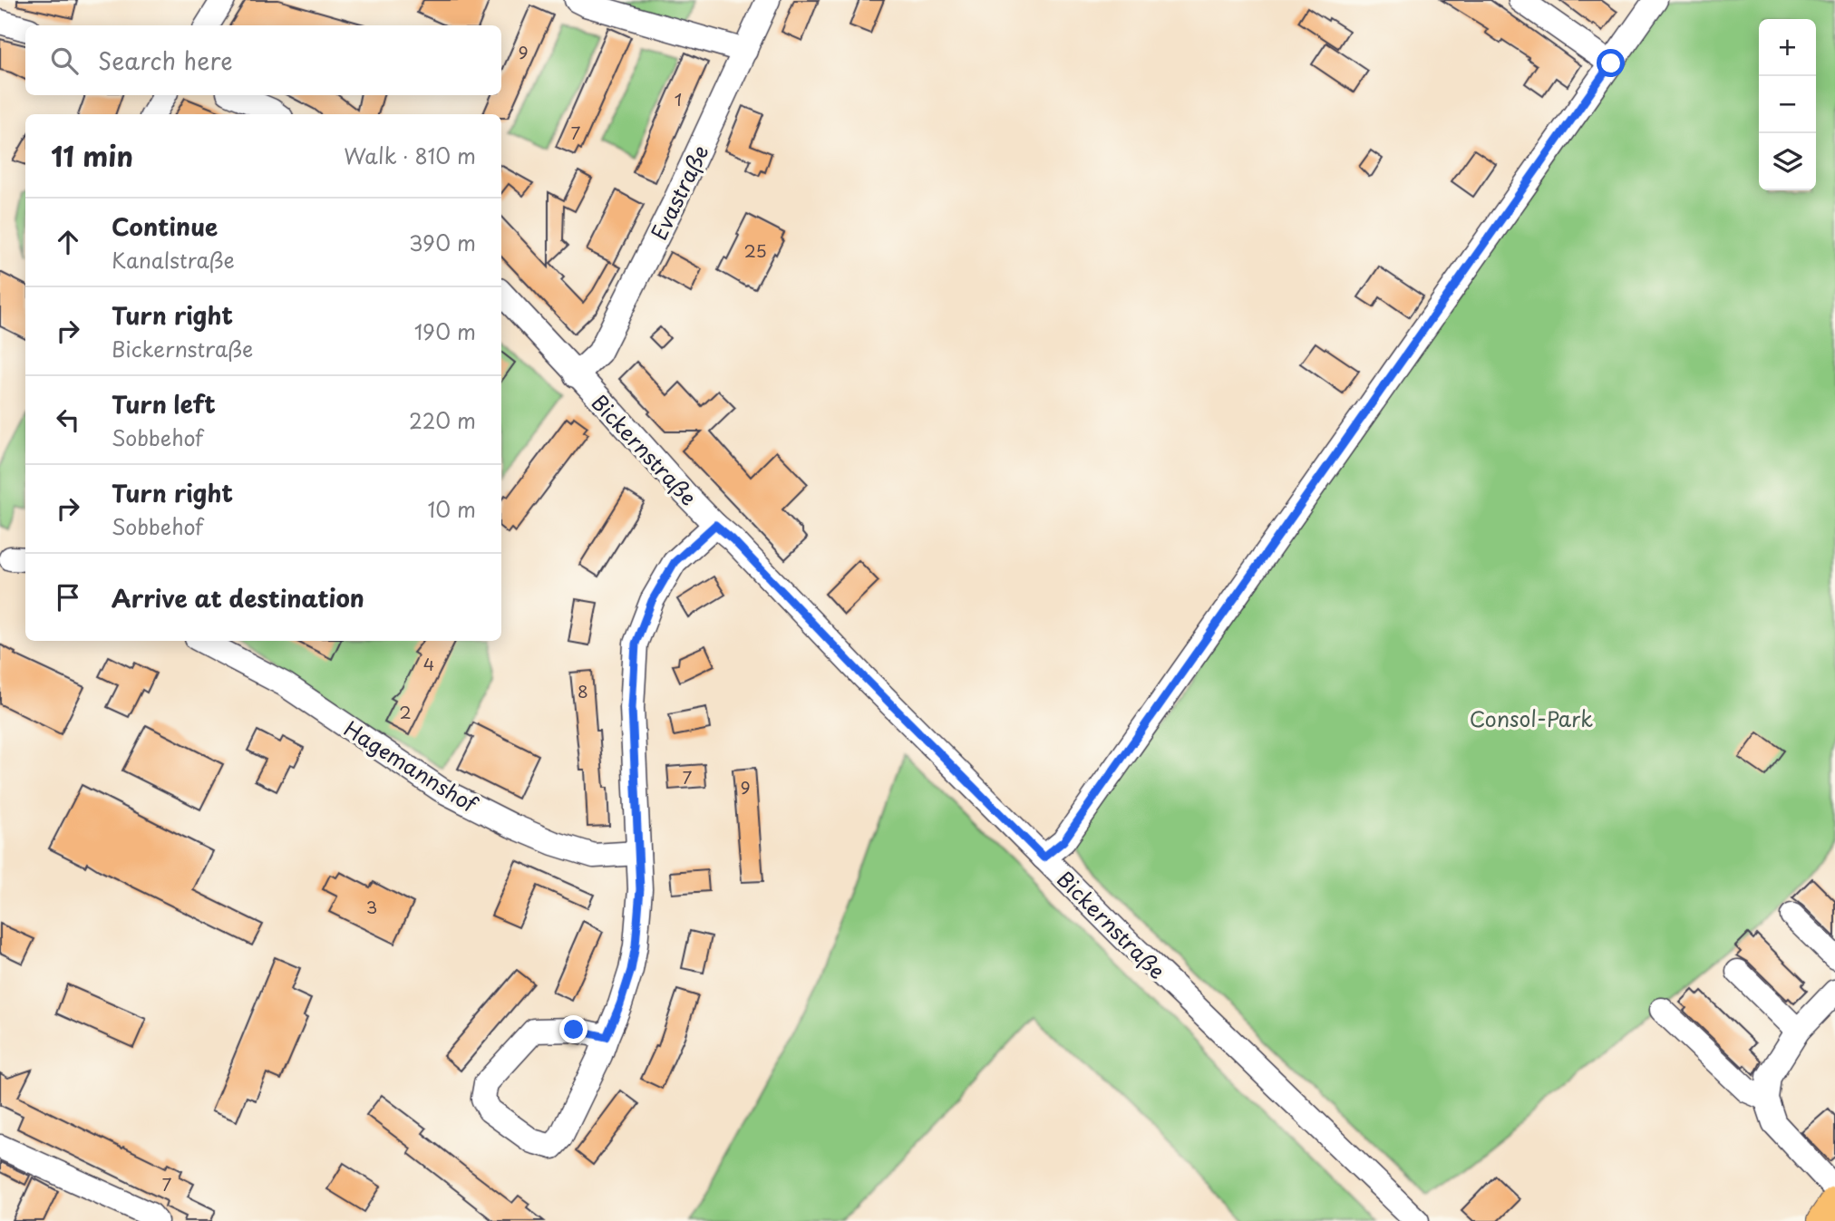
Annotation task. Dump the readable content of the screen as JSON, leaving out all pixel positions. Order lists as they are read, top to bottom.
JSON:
{
  "streets": {
    "street": ["Evastraße", "Bickernstraße", "Hagemannshof"]
  },
  "crossings": [
    ["Evastraße", "Bickernstraße"]
  ],
  "parks": ["Consol-Park"],
  "house_numbers": [
    "9",
    "1",
    "7",
    "25",
    "4",
    "8",
    "2",
    "7",
    "9",
    "3",
    "7"
  ],
  "page": {
    "map_buttons": ["+", "−"],
    "search": "Search here",
    "heading": ["11 min", "Walk · 810 m"],
    "list": [
      ["Continue", "Kanalstraße", "390 m"],
      ["Turn right", "Bickernstraße", "190 m"],
      ["Turn left", "Sobbehof", "220 m"],
      ["Turn right", "Sobbehof", "10 m"],
      "Arrive at destination"
    ]
  }
}
